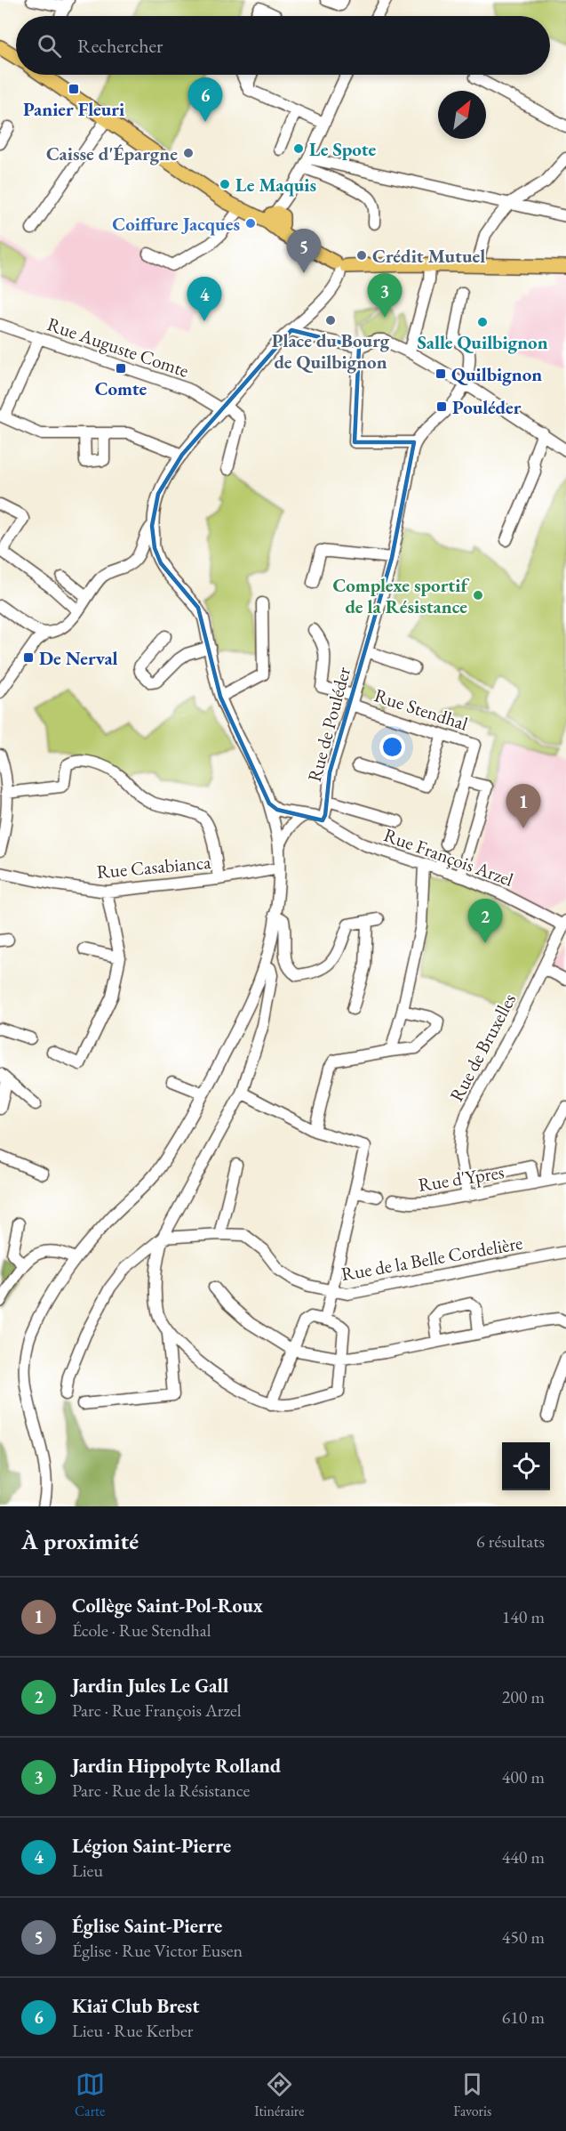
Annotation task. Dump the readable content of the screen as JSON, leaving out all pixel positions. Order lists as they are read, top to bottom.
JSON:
{
  "streets": {
    "street": [
      "Rue Auguste Comte",
      "Rue Stendhal",
      "Rue de Pouléder",
      "Rue François Arzel",
      "Rue Casabianca",
      "Rue de Bruxelles",
      "Rue d'Ypres",
      "Rue de la Belle Cordelière"
    ]
  },
  "crossings": [
    ["Rue Stendhal", "Rue de Pouléder"],
    ["Rue de Pouléder", "Rue François Arzel"],
    ["Rue François Arzel", "Rue de Bruxelles"],
    ["Rue de Bruxelles", "Rue d'Ypres"]
  ],
  "places": {
    "transit": [
      "Panier Fleuri",
      "Comte",
      "Quilbignon",
      "Pouléder",
      "De Nerval"
    ],
    "other": [
      "Le Spote",
      "Caisse d'Épargne",
      "Le Maquis",
      "Coiffure Jacques",
      "Crédit Mutuel",
      "Place du Bourg de Quilbignon",
      "Salle Quilbignon",
      "Complexe sportif de la Résistance"
    ]
  },
  "north": "top right",
  "page": {
    "search": "Rechercher",
    "pins": [
      "6",
      "5",
      "3",
      "4",
      "1",
      "2"
    ],
    "heading": ["À proximité", "6 résultats"],
    "list": [
      {
        "mark": "1",
        "name": "Collège Saint-Pol-Roux",
        "note": "École · Rue Stendhal",
        "value": "140 m"
      },
      {
        "mark": "2",
        "name": "Jardin Jules Le Gall",
        "note": "Parc · Rue François Arzel",
        "value": "200 m"
      },
      {
        "mark": "3",
        "name": "Jardin Hippolyte Rolland",
        "note": "Parc · Rue de la Résistance",
        "value": "400 m"
      },
      {
        "mark": "4",
        "name": "Légion Saint-Pierre",
        "note": "Lieu",
        "value": "440 m"
      },
      {
        "mark": "5",
        "name": "Église Saint-Pierre",
        "note": "Église · Rue Victor Eusen",
        "value": "450 m"
      },
      {
        "mark": "6",
        "name": "Kiaï Club Brest",
        "note": "Lieu · Rue Kerber",
        "value": "610 m"
      }
    ],
    "nav": ["Carte", "Itinéraire", "Favoris"]
  }
}
